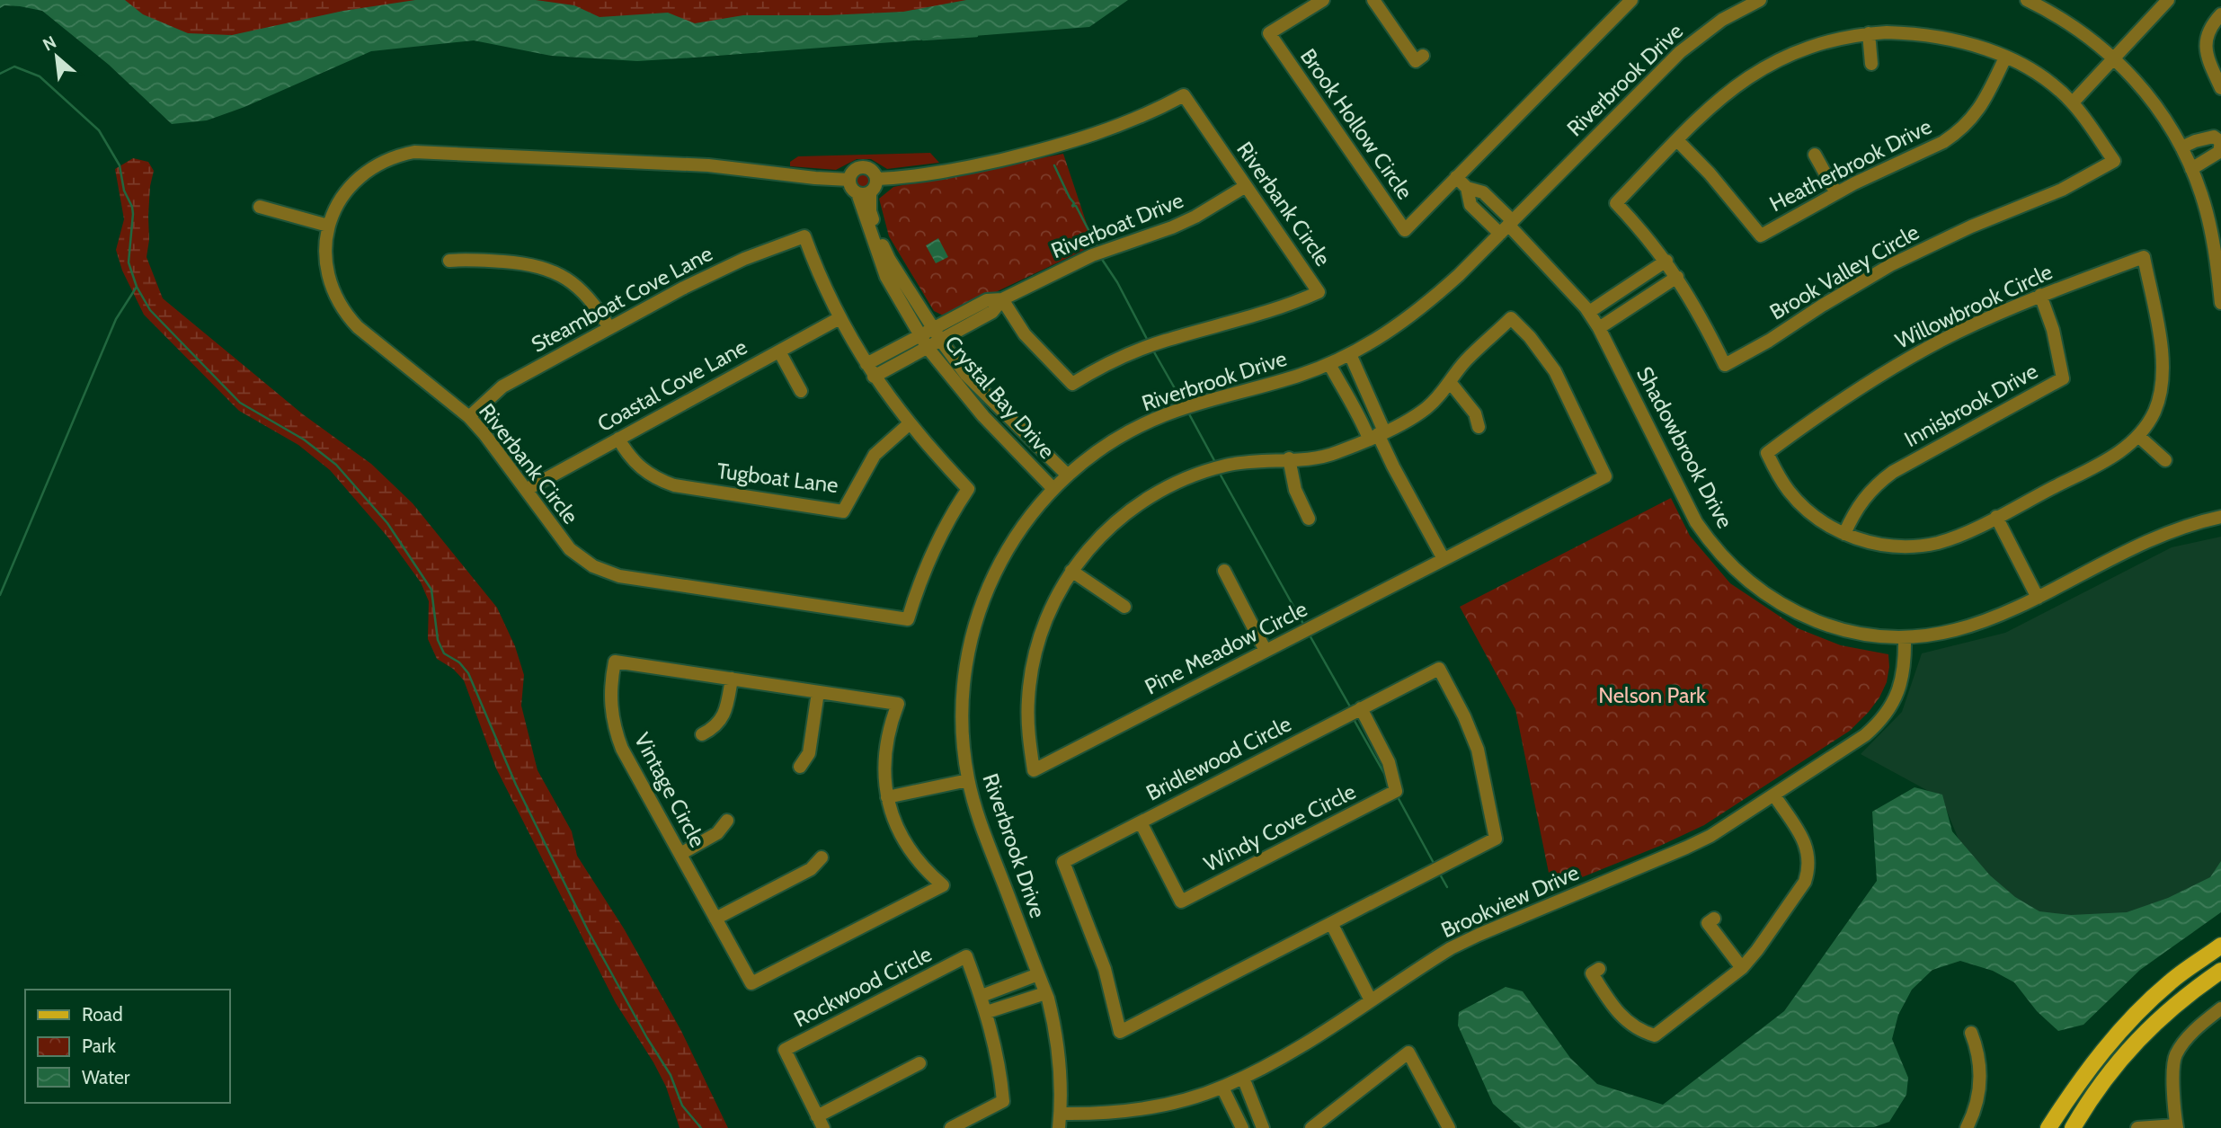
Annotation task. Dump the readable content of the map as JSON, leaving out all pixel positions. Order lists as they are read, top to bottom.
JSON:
{
  "streets": {
    "street": [
      "Riverbrook Drive",
      "Brook Hollow Circle",
      "Heatherbrook Drive",
      "Riverbank Circle",
      "Riverboat Drive",
      "Brook Valley Circle",
      "Steamboat Cove Lane",
      "Willowbrook Circle",
      "Coastal Cove Lane",
      "Crystal Bay Drive",
      "Innisbrook Drive",
      "Shadowbrook Drive",
      "Tugboat Lane",
      "Pine Meadow Circle",
      "Bridlewood Circle",
      "Vintage Circle",
      "Windy Cove Circle",
      "Brookview Drive",
      "Rockwood Circle"
    ]
  },
  "crossings": [
    ["Riverbrook Drive", "Crystal Bay Drive"],
    ["Riverbrook Drive", "Shadowbrook Drive"],
    ["Riverbrook Drive", "Brookview Drive"],
    ["Heatherbrook Drive", "Brook Valley Circle"],
    ["Riverbank Circle", "Riverboat Drive"],
    ["Riverbank Circle", "Steamboat Cove Lane"],
    ["Riverbank Circle", "Coastal Cove Lane"],
    ["Riverbank Circle", "Crystal Bay Drive"],
    ["Riverbank Circle", "Tugboat Lane"],
    ["Willowbrook Circle", "Innisbrook Drive"],
    ["Coastal Cove Lane", "Tugboat Lane"],
    ["Shadowbrook Drive", "Brookview Drive"],
    ["Bridlewood Circle", "Windy Cove Circle"]
  ],
  "parks": ["Nelson Park"],
  "legend": ["Road", "Park", "Water"],
  "north": "top left"
}
